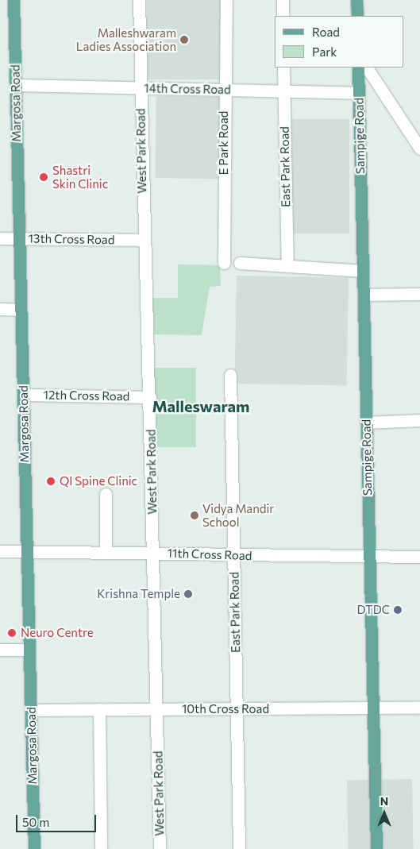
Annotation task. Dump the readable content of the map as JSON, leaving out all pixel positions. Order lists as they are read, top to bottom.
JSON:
{
  "streets": {
    "main road": ["Margosa Road", "Sampige Road"],
    "street": [
      "14th Cross Road",
      "E Park Road",
      "West Park Road",
      "East Park Road",
      "13th Cross Road",
      "12th Cross Road",
      "11th Cross Road",
      "10th Cross Road"
    ]
  },
  "crossings": [
    ["14th Cross Road", "Margosa Road"],
    ["14th Cross Road", "Sampige Road"],
    ["14th Cross Road", "E Park Road"],
    ["14th Cross Road", "West Park Road"],
    ["14th Cross Road", "East Park Road"],
    ["Margosa Road", "13th Cross Road"],
    ["Margosa Road", "12th Cross Road"],
    ["Margosa Road", "11th Cross Road"],
    ["Margosa Road", "10th Cross Road"],
    ["Sampige Road", "11th Cross Road"],
    ["Sampige Road", "10th Cross Road"],
    ["West Park Road", "13th Cross Road"],
    ["West Park Road", "12th Cross Road"],
    ["West Park Road", "11th Cross Road"],
    ["West Park Road", "10th Cross Road"],
    ["East Park Road", "11th Cross Road"],
    ["East Park Road", "10th Cross Road"]
  ],
  "districts": ["Malleswaram"],
  "places": [
    "Malleshwaram Ladies Association",
    "Shastri Skin Clinic",
    "QI Spine Clinic",
    "Vidya Mandir School",
    "Krishna Temple",
    "DTDC",
    "Neuro Centre"
  ],
  "legend": ["Road", "Park"],
  "scale_bar": "50 m",
  "north": "top"
}
